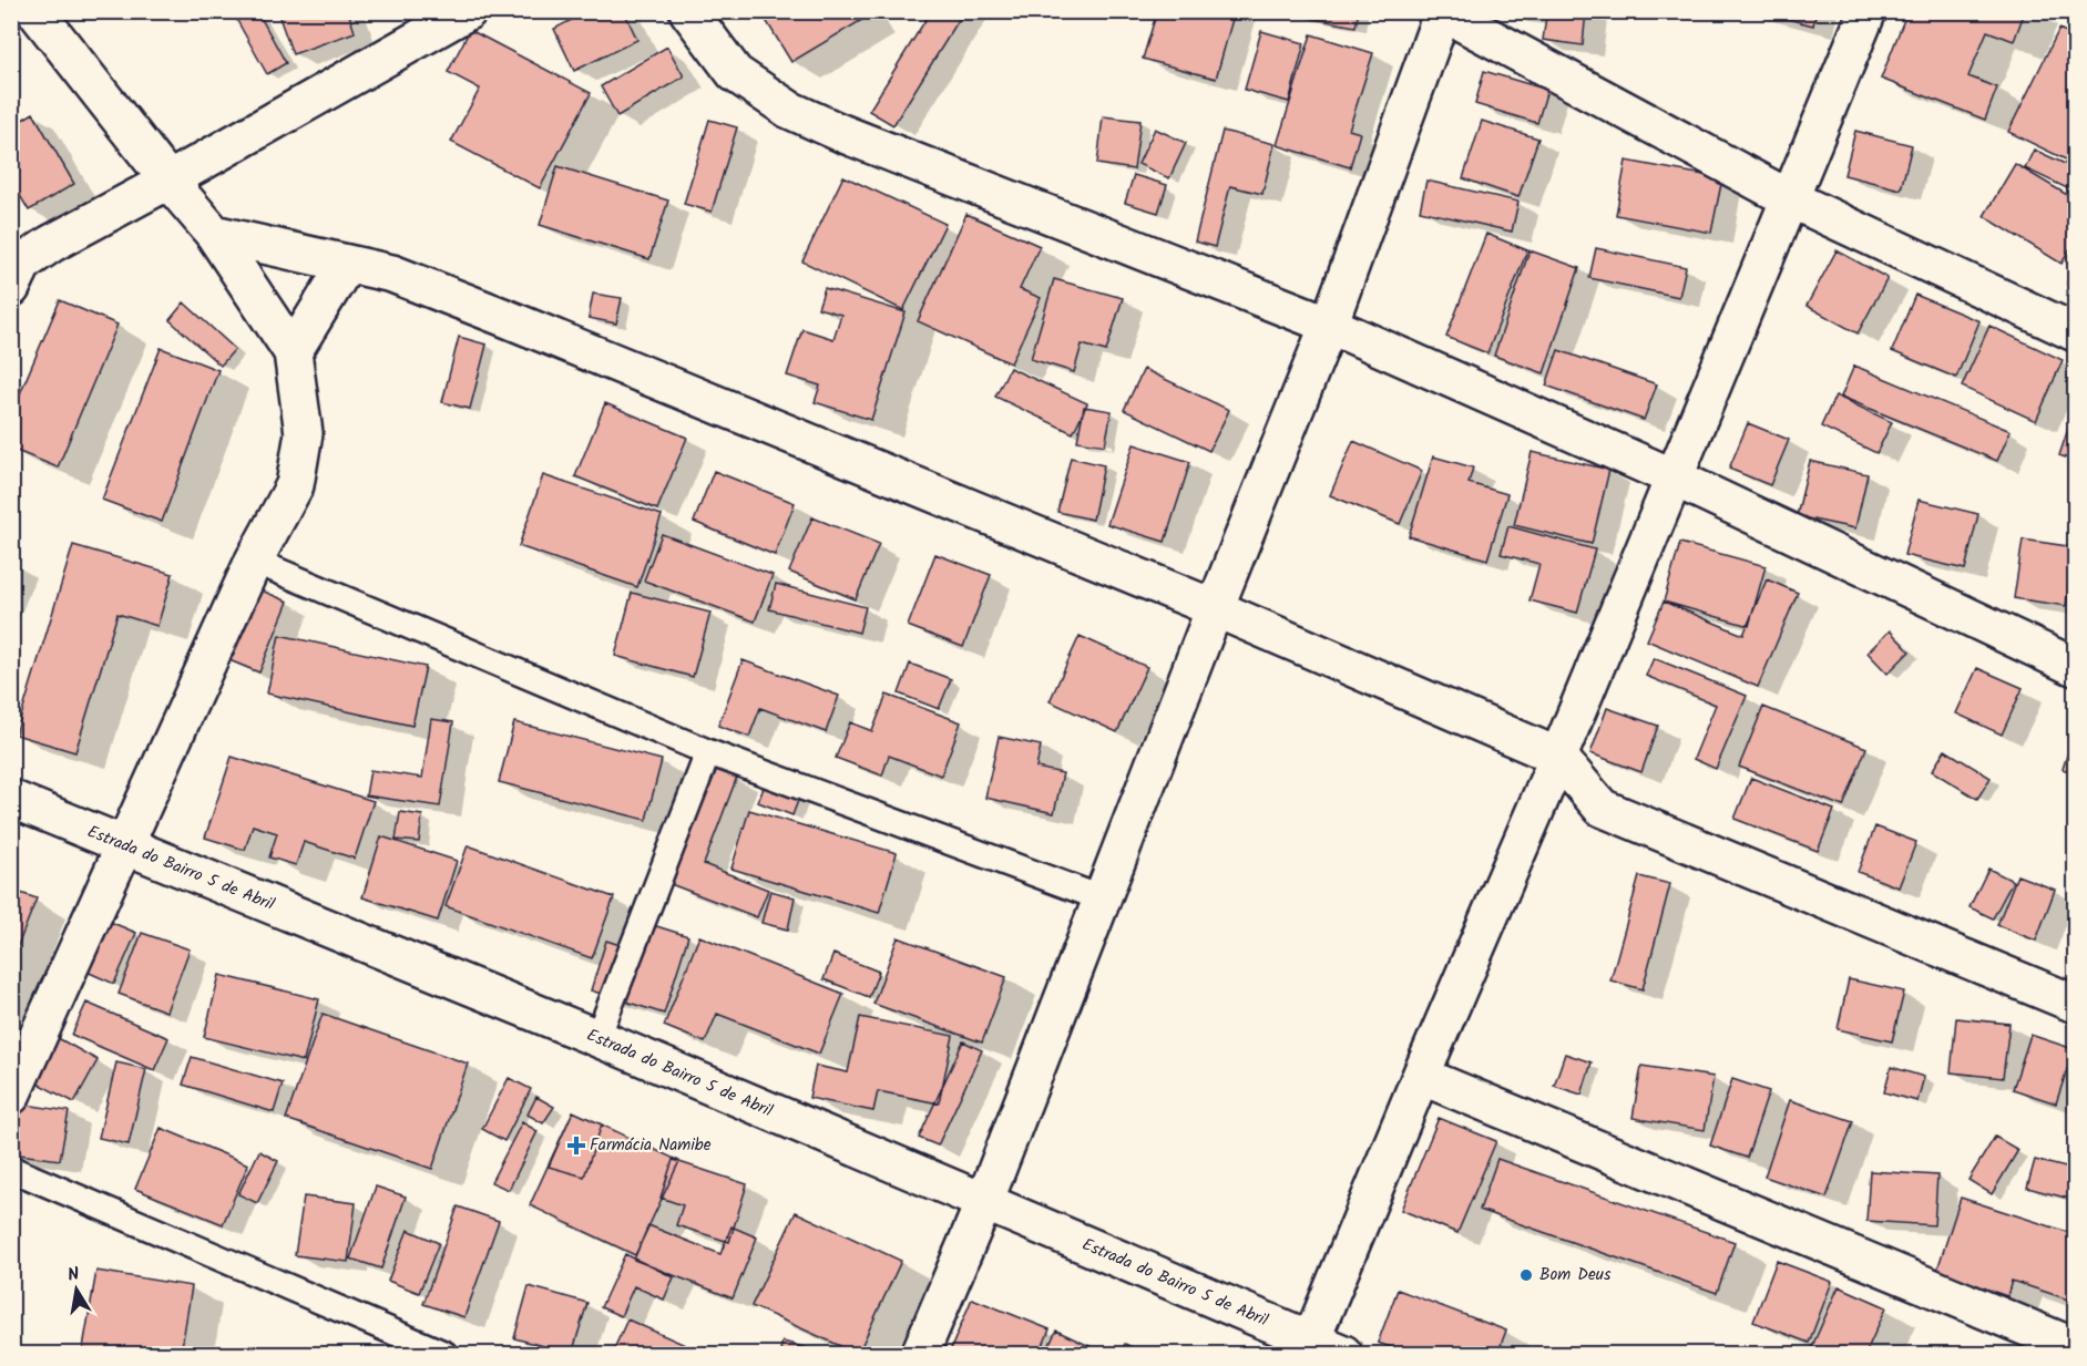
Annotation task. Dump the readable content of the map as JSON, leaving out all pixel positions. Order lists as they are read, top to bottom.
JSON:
{
  "streets": {
    "street": ["Estrada do Bairro 5 de Abril"]
  },
  "places": {
    "health": ["Farmácia Namibe"],
    "other": ["Bom Deus"]
  },
  "north": "top"
}
